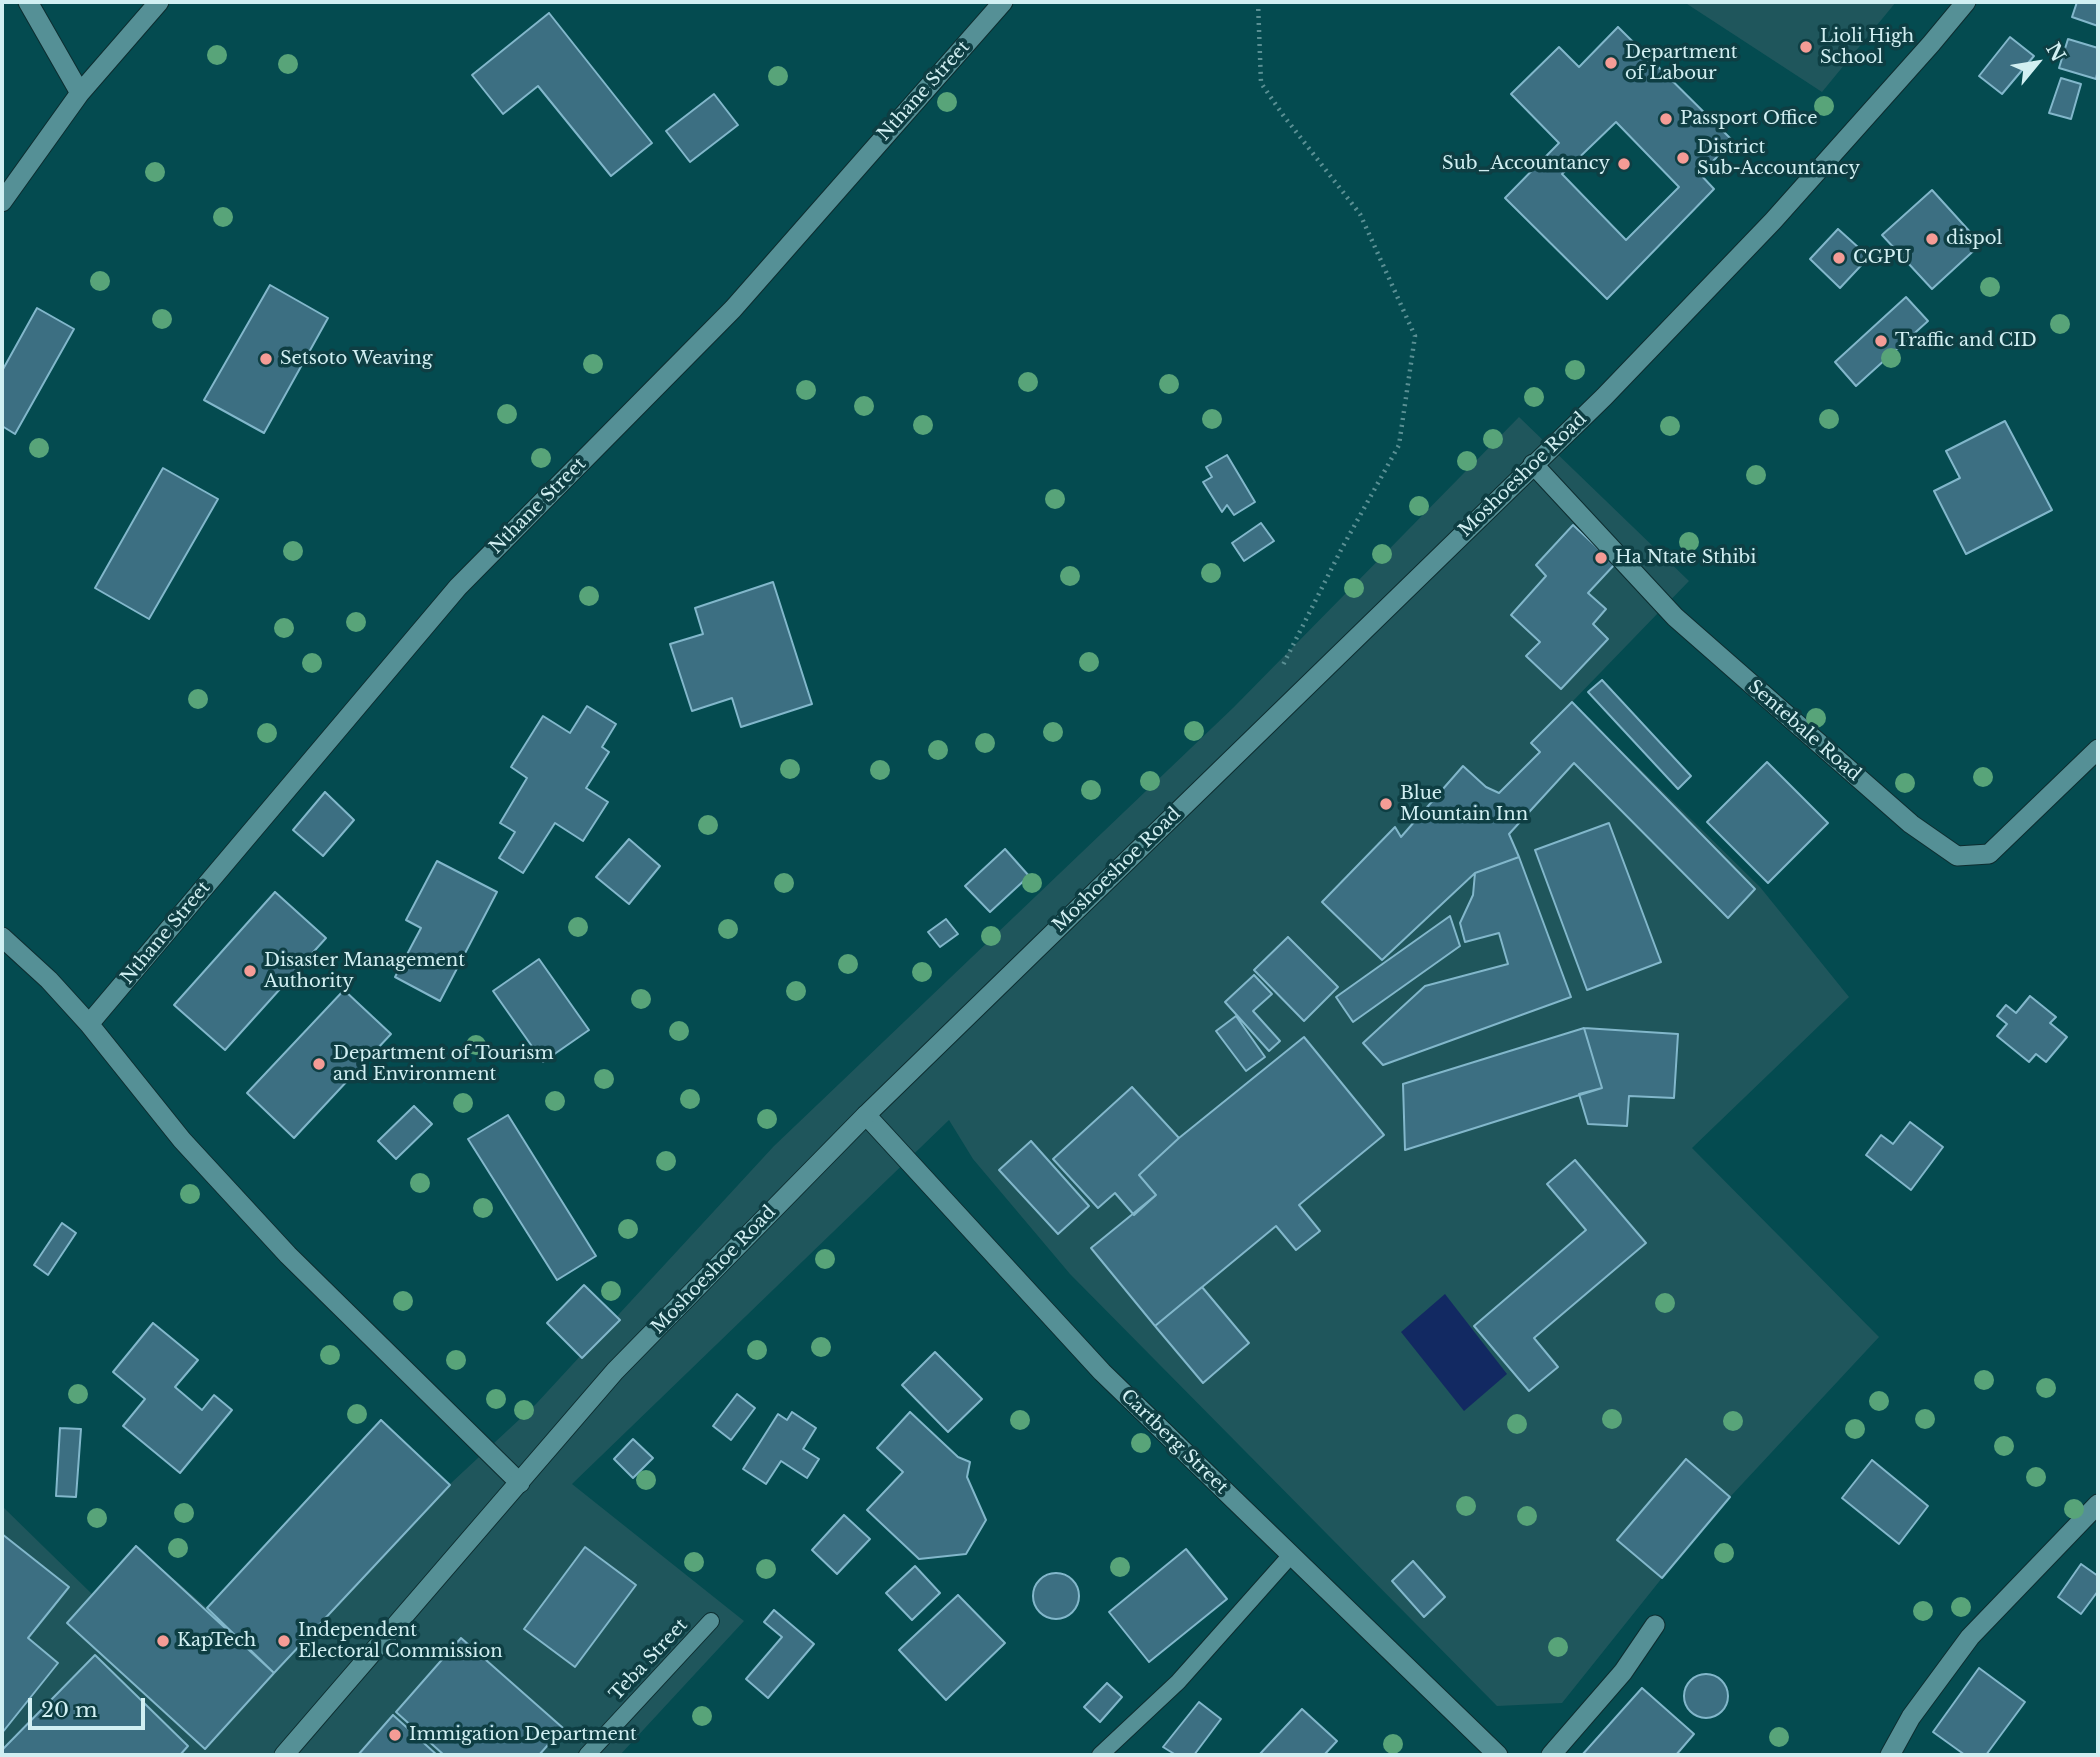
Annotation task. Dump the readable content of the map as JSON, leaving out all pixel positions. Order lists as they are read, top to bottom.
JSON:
{
  "streets": {
    "street": [
      "Nthane Street",
      "Moshoeshoe Road",
      "Sentebale Road",
      "Cartberg Street"
    ],
    "lane": ["Teba Street"]
  },
  "crossings": [
    ["Moshoeshoe Road", "Sentebale Road"],
    ["Moshoeshoe Road", "Cartberg Street"]
  ],
  "places": [
    "Lioli High School",
    "Department of Labour",
    "Passport Office",
    "District Sub-Accountancy",
    "Sub_Accountancy",
    "dispol",
    "CGPU",
    "Traffic and CID",
    "Setsoto Weaving",
    "Ha Ntate Sthibi",
    "Blue Mountain Inn",
    "Disaster Management Authority",
    "Department of Tourism and Environment",
    "KapTech",
    "Independent Electoral Commission",
    "Immigation Department"
  ],
  "scale_bar": "20 m",
  "north": "top right"
}
